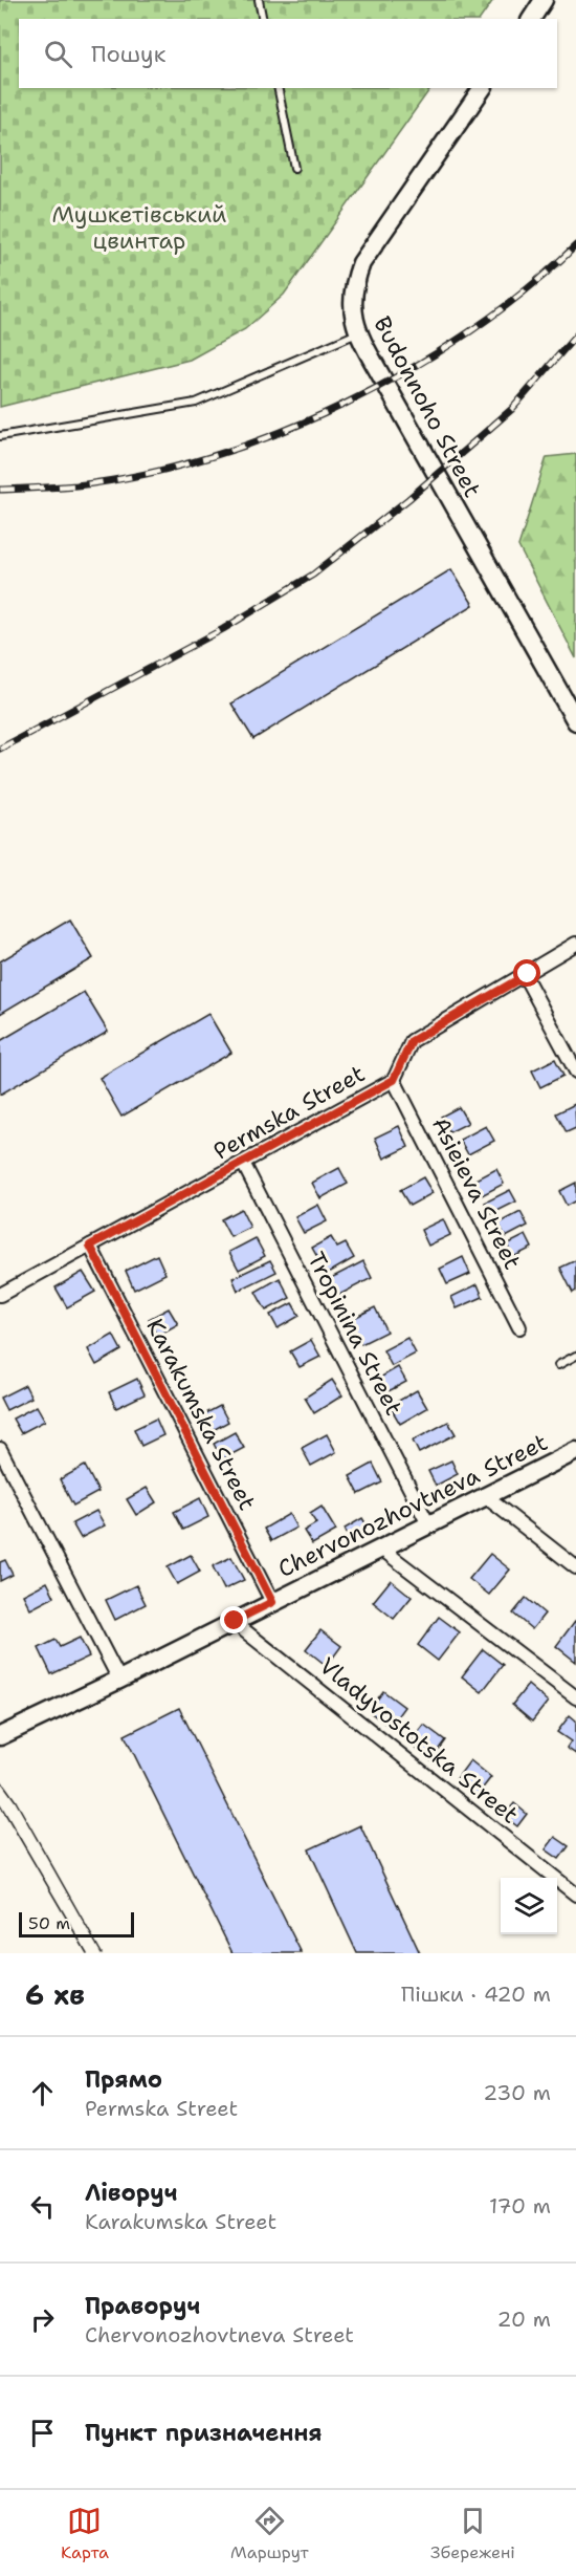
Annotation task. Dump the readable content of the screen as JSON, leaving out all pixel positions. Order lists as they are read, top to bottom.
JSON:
{
  "streets": {
    "main road": ["Budonnoho Street", "Chervonozhovtneva Street"],
    "street": [
      "Permska Street",
      "Asieieva Street",
      "Tropinina Street",
      "Karakumska Street",
      "Vladyvostotska Street"
    ]
  },
  "crossings": [
    ["Permska Street", "Asieieva Street"],
    ["Permska Street", "Tropinina Street"],
    ["Permska Street", "Karakumska Street"],
    ["Tropinina Street", "Chervonozhovtneva Street"],
    ["Karakumska Street", "Chervonozhovtneva Street"],
    ["Chervonozhovtneva Street", "Vladyvostotska Street"]
  ],
  "parks": ["Мушкетівський цвинтар"],
  "scale_bar": "50 m",
  "page": {
    "search": "Пошук",
    "scale": "50 m",
    "heading": ["6 хв", "Пішки · 420 m"],
    "list": [
      ["Прямо", "Permska Street", "230 m"],
      ["Ліворуч", "Karakumska Street", "170 m"],
      ["Праворуч", "Chervonozhovtneva Street", "20 m"],
      "Пункт призначення"
    ],
    "nav": ["Карта", "Маршрут", "Збережені"]
  }
}
